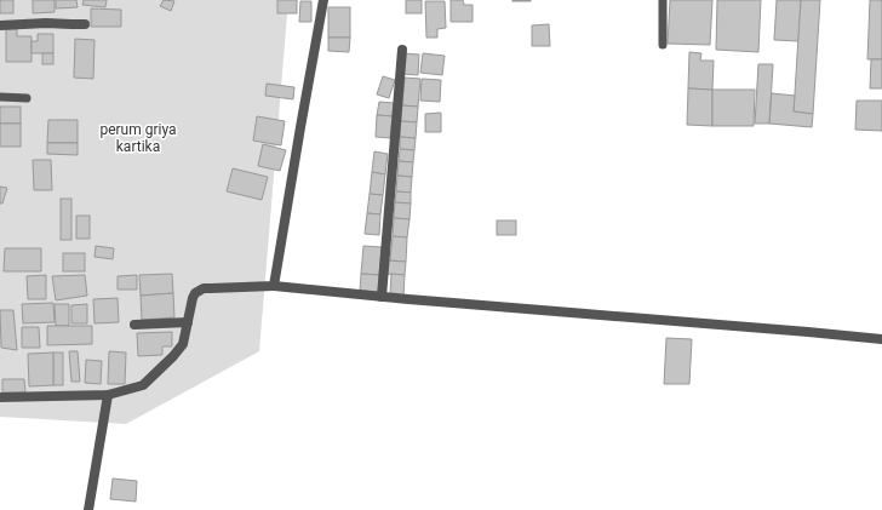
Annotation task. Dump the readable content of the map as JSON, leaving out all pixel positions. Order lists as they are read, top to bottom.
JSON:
{
  "parks": ["perum griya kartika"]
}
